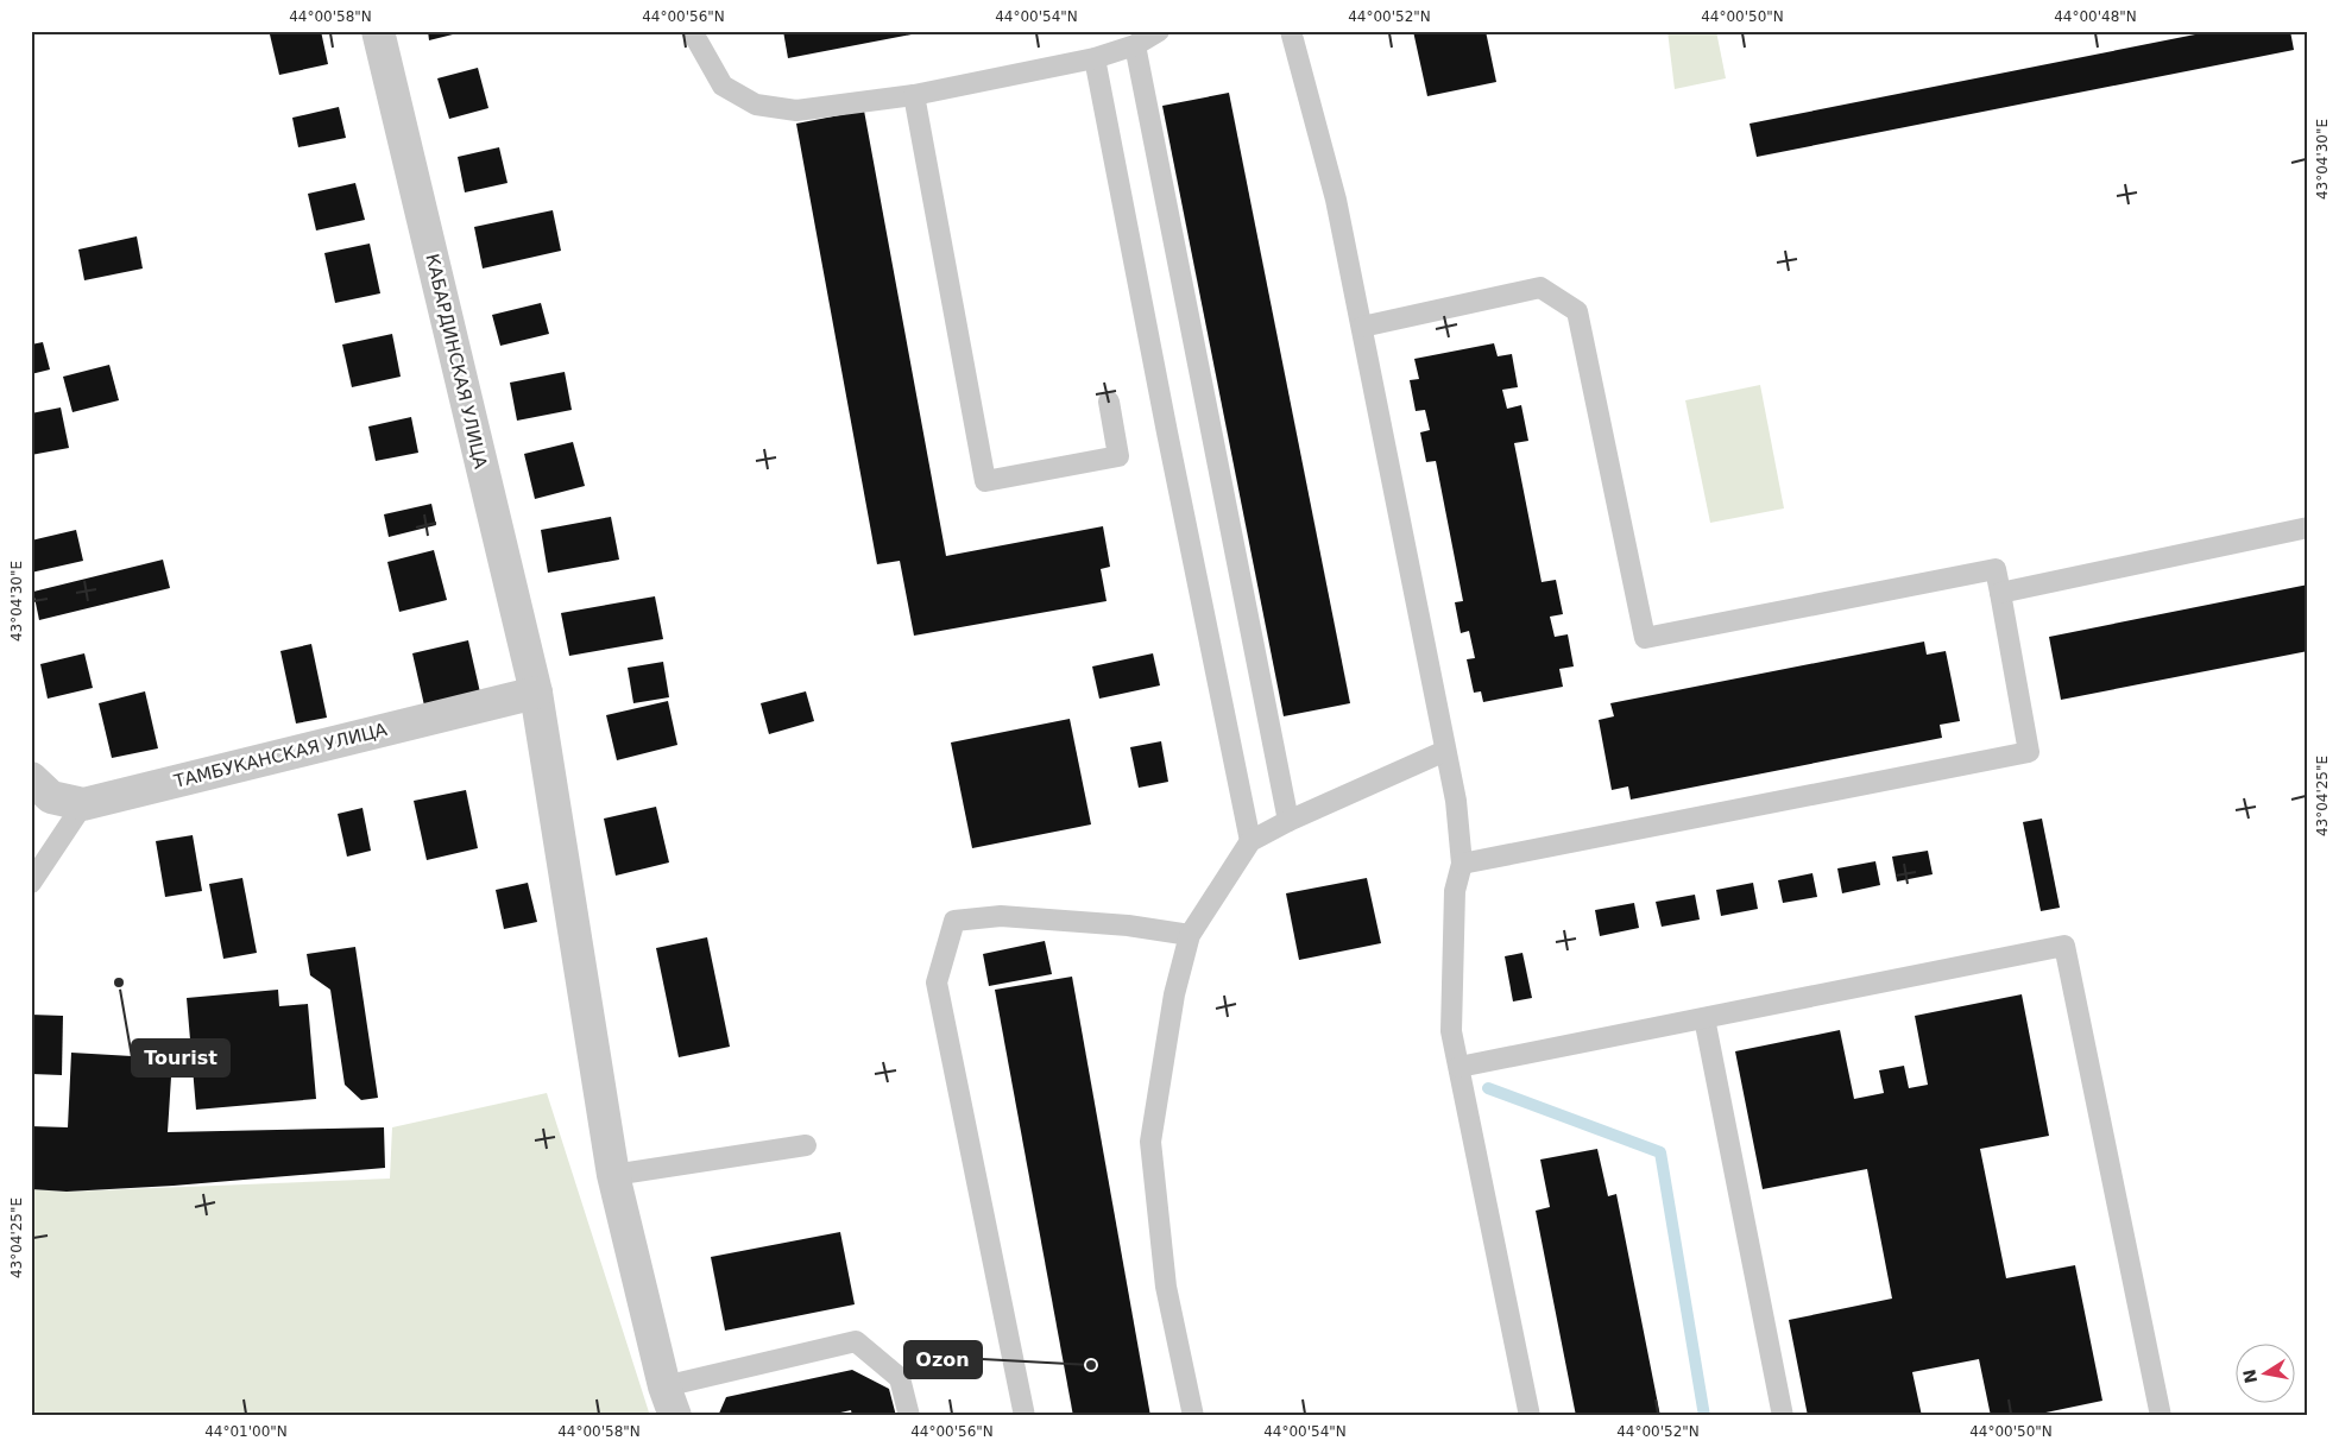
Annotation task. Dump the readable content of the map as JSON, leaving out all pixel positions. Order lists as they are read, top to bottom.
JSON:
{
  "streets": {
    "street": ["КАБАРДИНСКАЯ УЛИЦА", "ТАМБУКАНСКАЯ УЛИЦА"]
  },
  "crossings": [
    ["КАБАРДИНСКАЯ УЛИЦА", "ТАМБУКАНСКАЯ УЛИЦА"]
  ],
  "places": ["Tourist", "Ozon"],
  "north": "left",
  "coordinates": [
    "44°00'58\"N",
    "44°00'56\"N",
    "44°00'54\"N",
    "44°00'52\"N",
    "44°00'50\"N",
    "44°00'48\"N",
    "43°04'30\"E",
    "43°04'25\"E",
    "44°01'00\"N"
  ]
}
